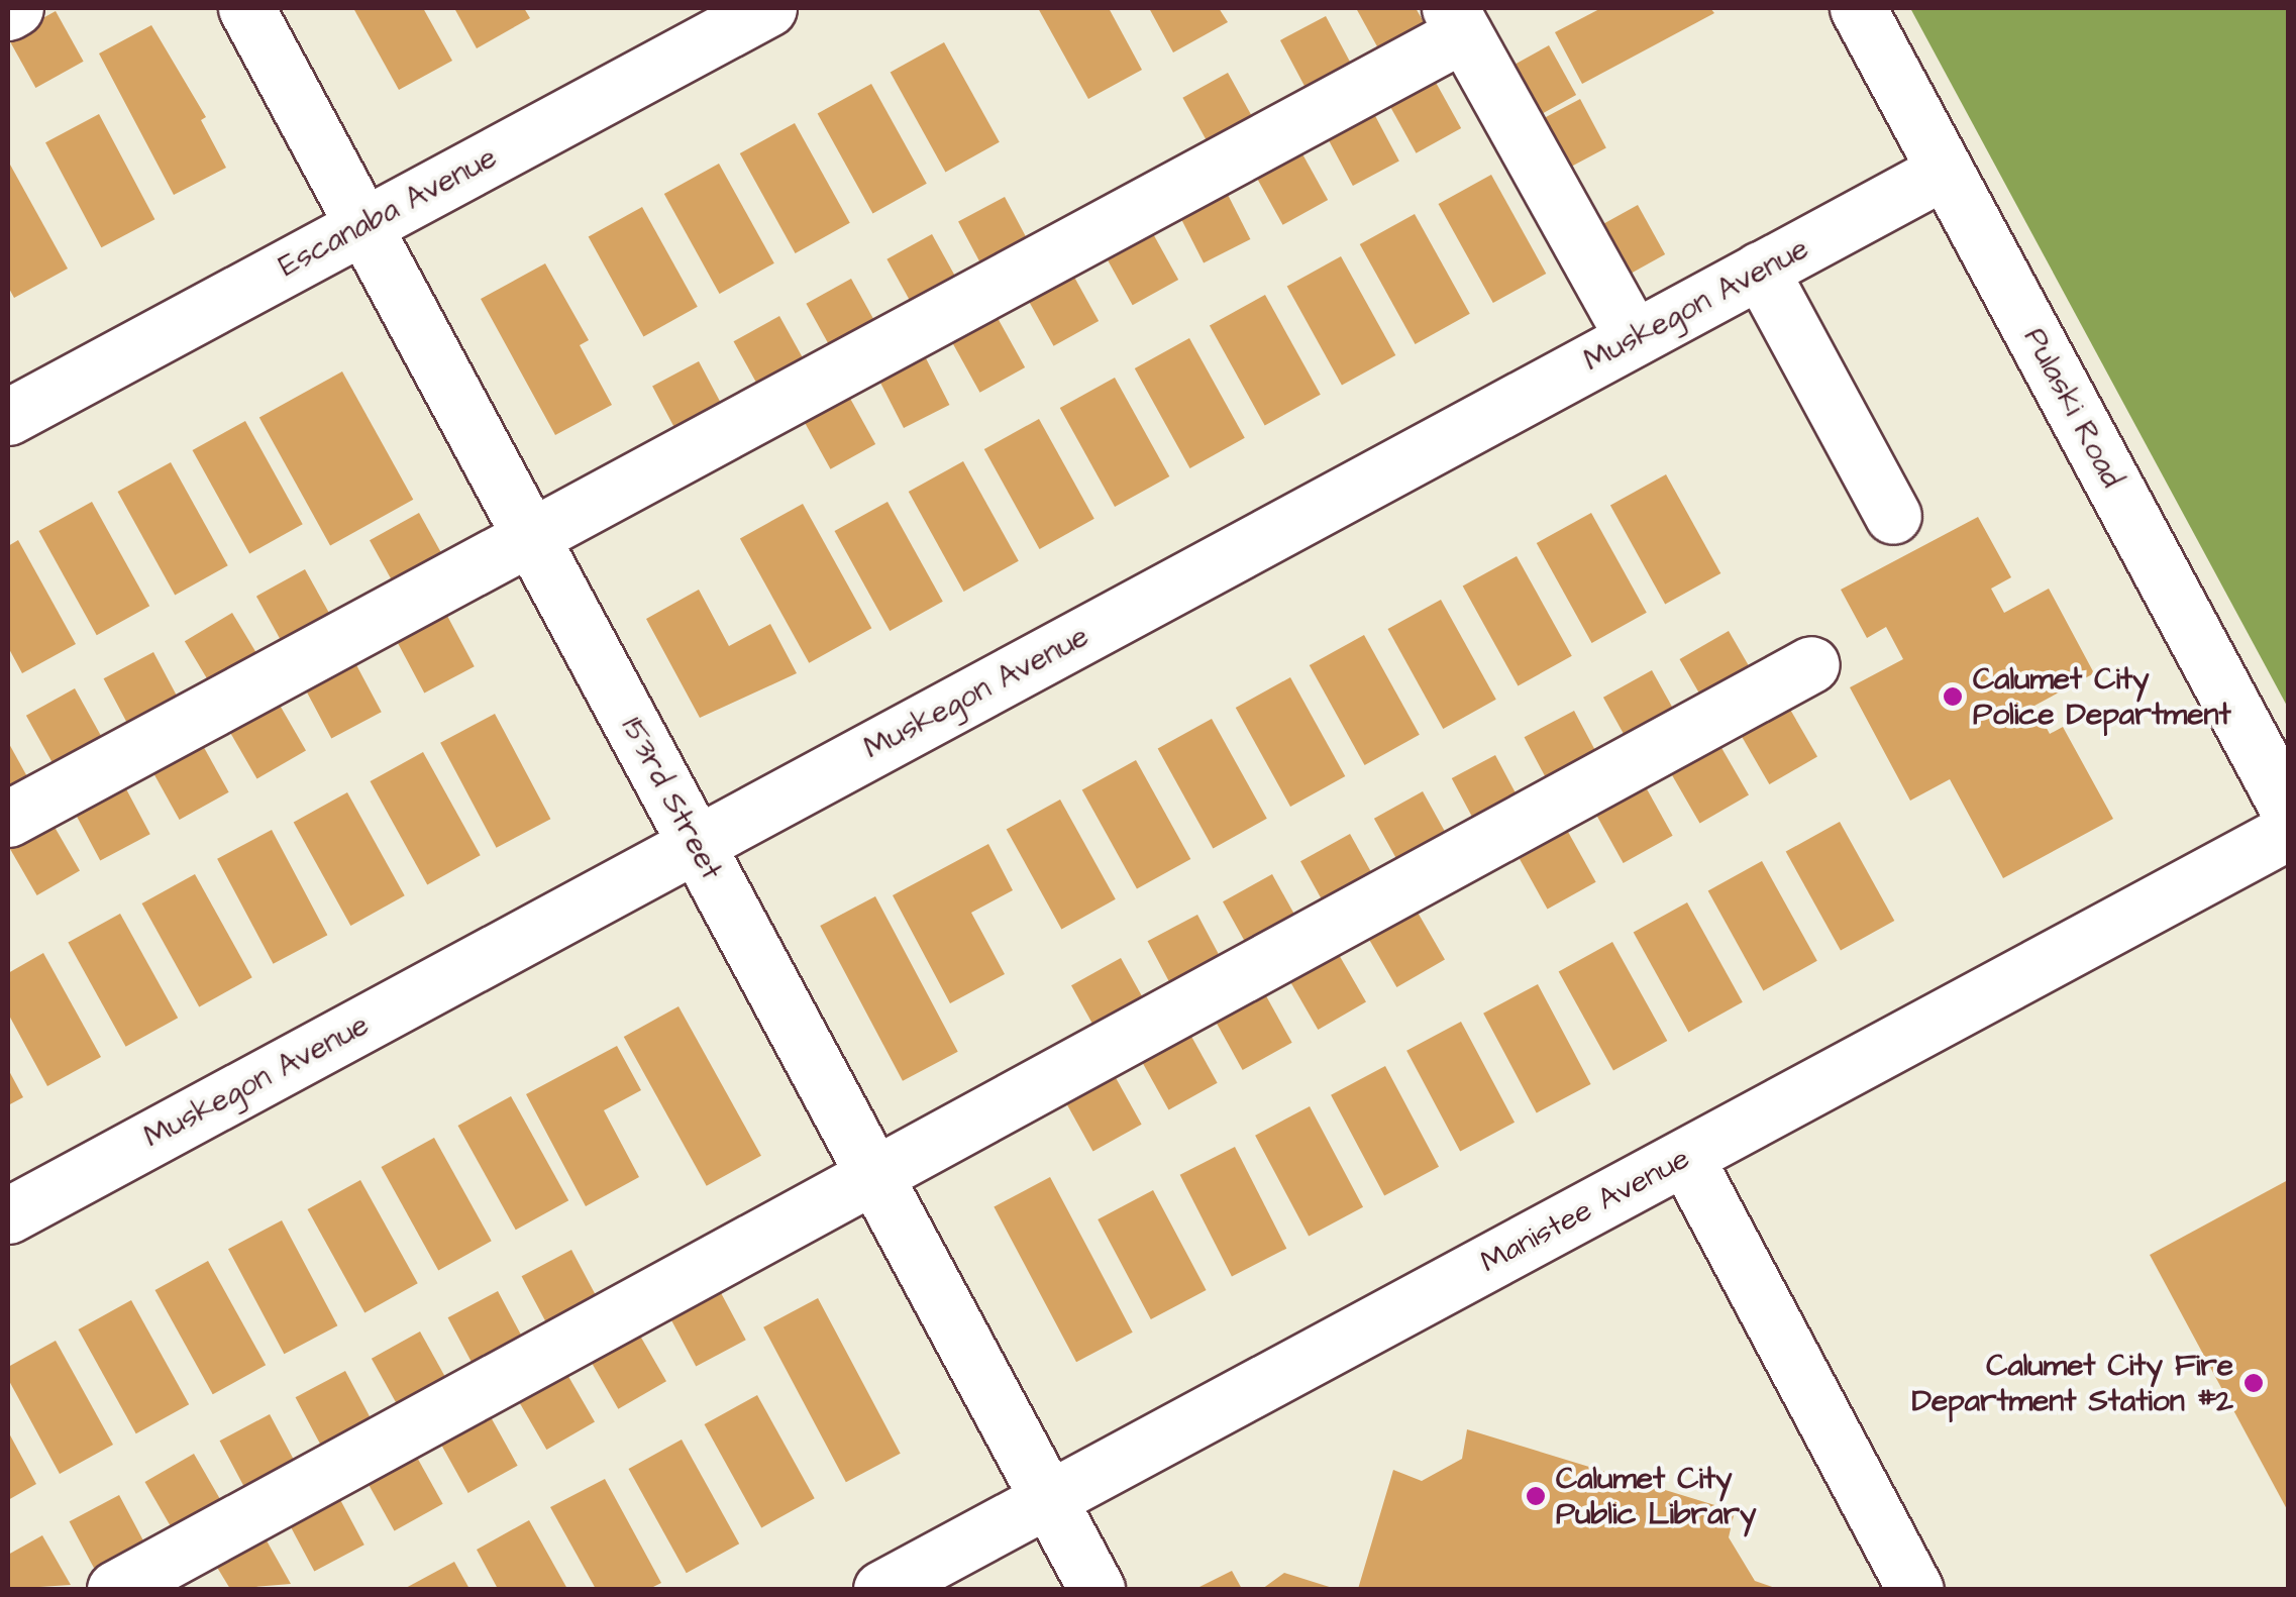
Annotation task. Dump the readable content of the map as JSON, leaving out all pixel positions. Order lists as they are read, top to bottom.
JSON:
{
  "streets": {
    "street": [
      "Escanaba Avenue",
      "Muskegon Avenue",
      "Pulaski Road",
      "153rd Street",
      "Manistee Avenue"
    ]
  },
  "crossings": [
    ["Escanaba Avenue", "153rd Street"],
    ["Muskegon Avenue", "Pulaski Road"],
    ["Muskegon Avenue", "153rd Street"],
    ["153rd Street", "Manistee Avenue"]
  ],
  "places": ["Calumet City Police Department", "Calumet City Fire Department Station #2", "Calumet City Public Library"]
}
